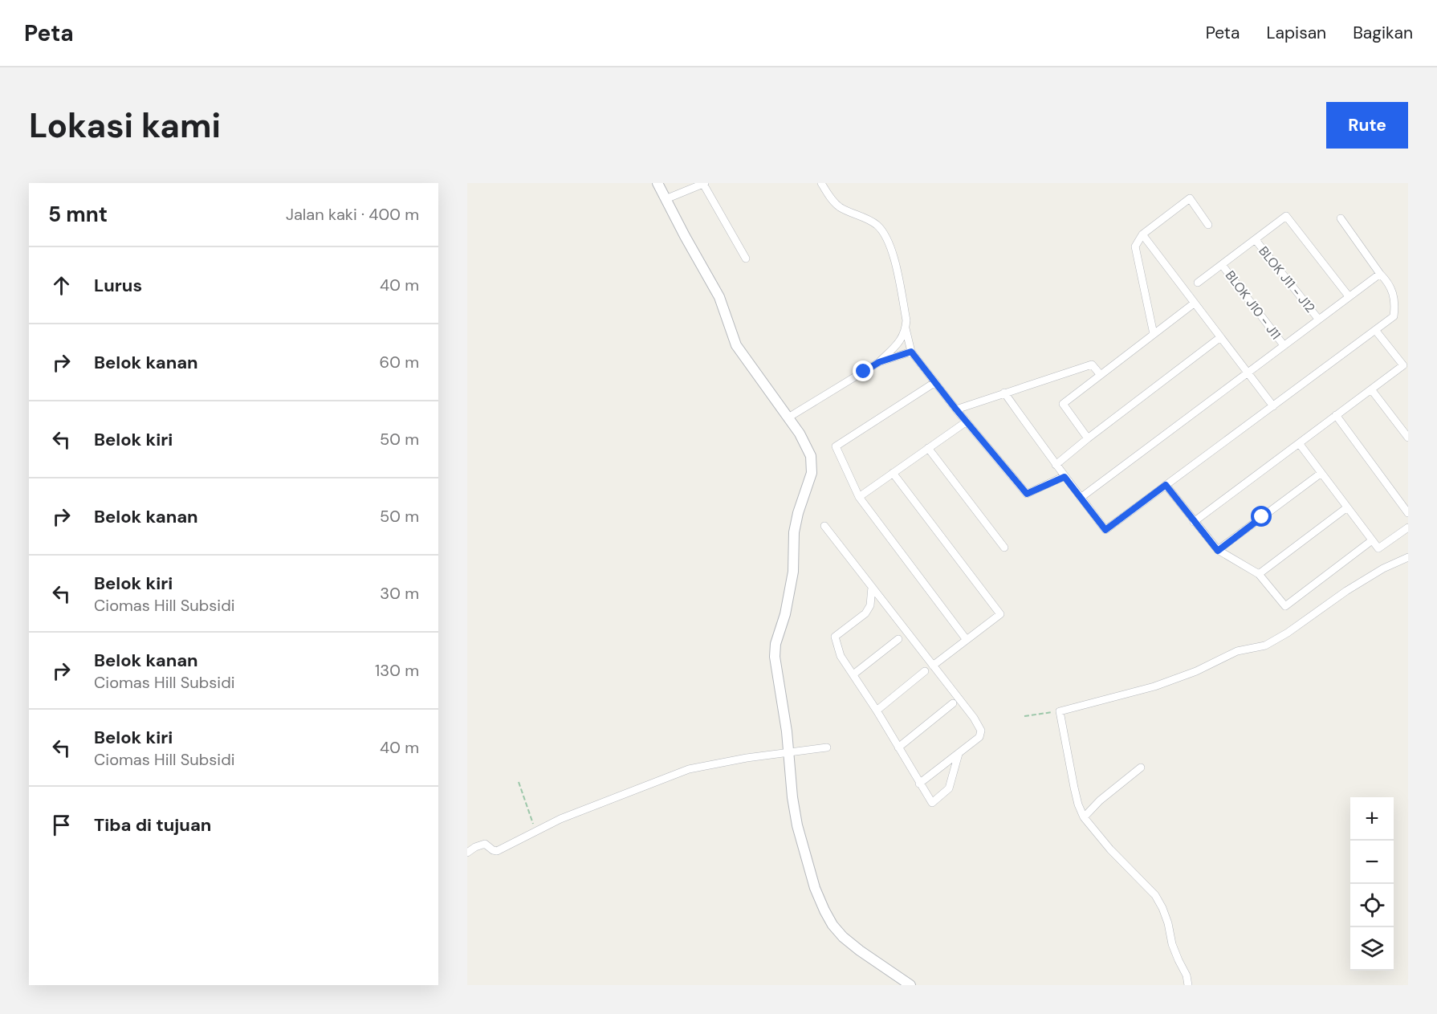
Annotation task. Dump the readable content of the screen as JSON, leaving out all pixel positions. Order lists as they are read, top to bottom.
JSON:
{
  "streets": {
    "street": ["BLOK J11 - J12", "BLOK J10 - J11"]
  },
  "page": {
    "header": "Peta",
    "nav": ["Peta", "Lapisan", "Bagikan"],
    "buttons": "Rute",
    "title": "Lokasi kami",
    "heading": ["5 mnt", "Jalan kaki · 400 m"],
    "list": [
      ["Lurus", "40 m"],
      ["Belok kanan", "60 m"],
      ["Belok kiri", "50 m"],
      ["Belok kanan", "50 m"],
      ["Belok kiri", "Ciomas Hill Subsidi", "30 m"],
      ["Belok kanan", "Ciomas Hill Subsidi", "130 m"],
      ["Belok kiri", "Ciomas Hill Subsidi", "40 m"],
      "Tiba di tujuan"
    ],
    "map_buttons": ["+", "−"]
  }
}
